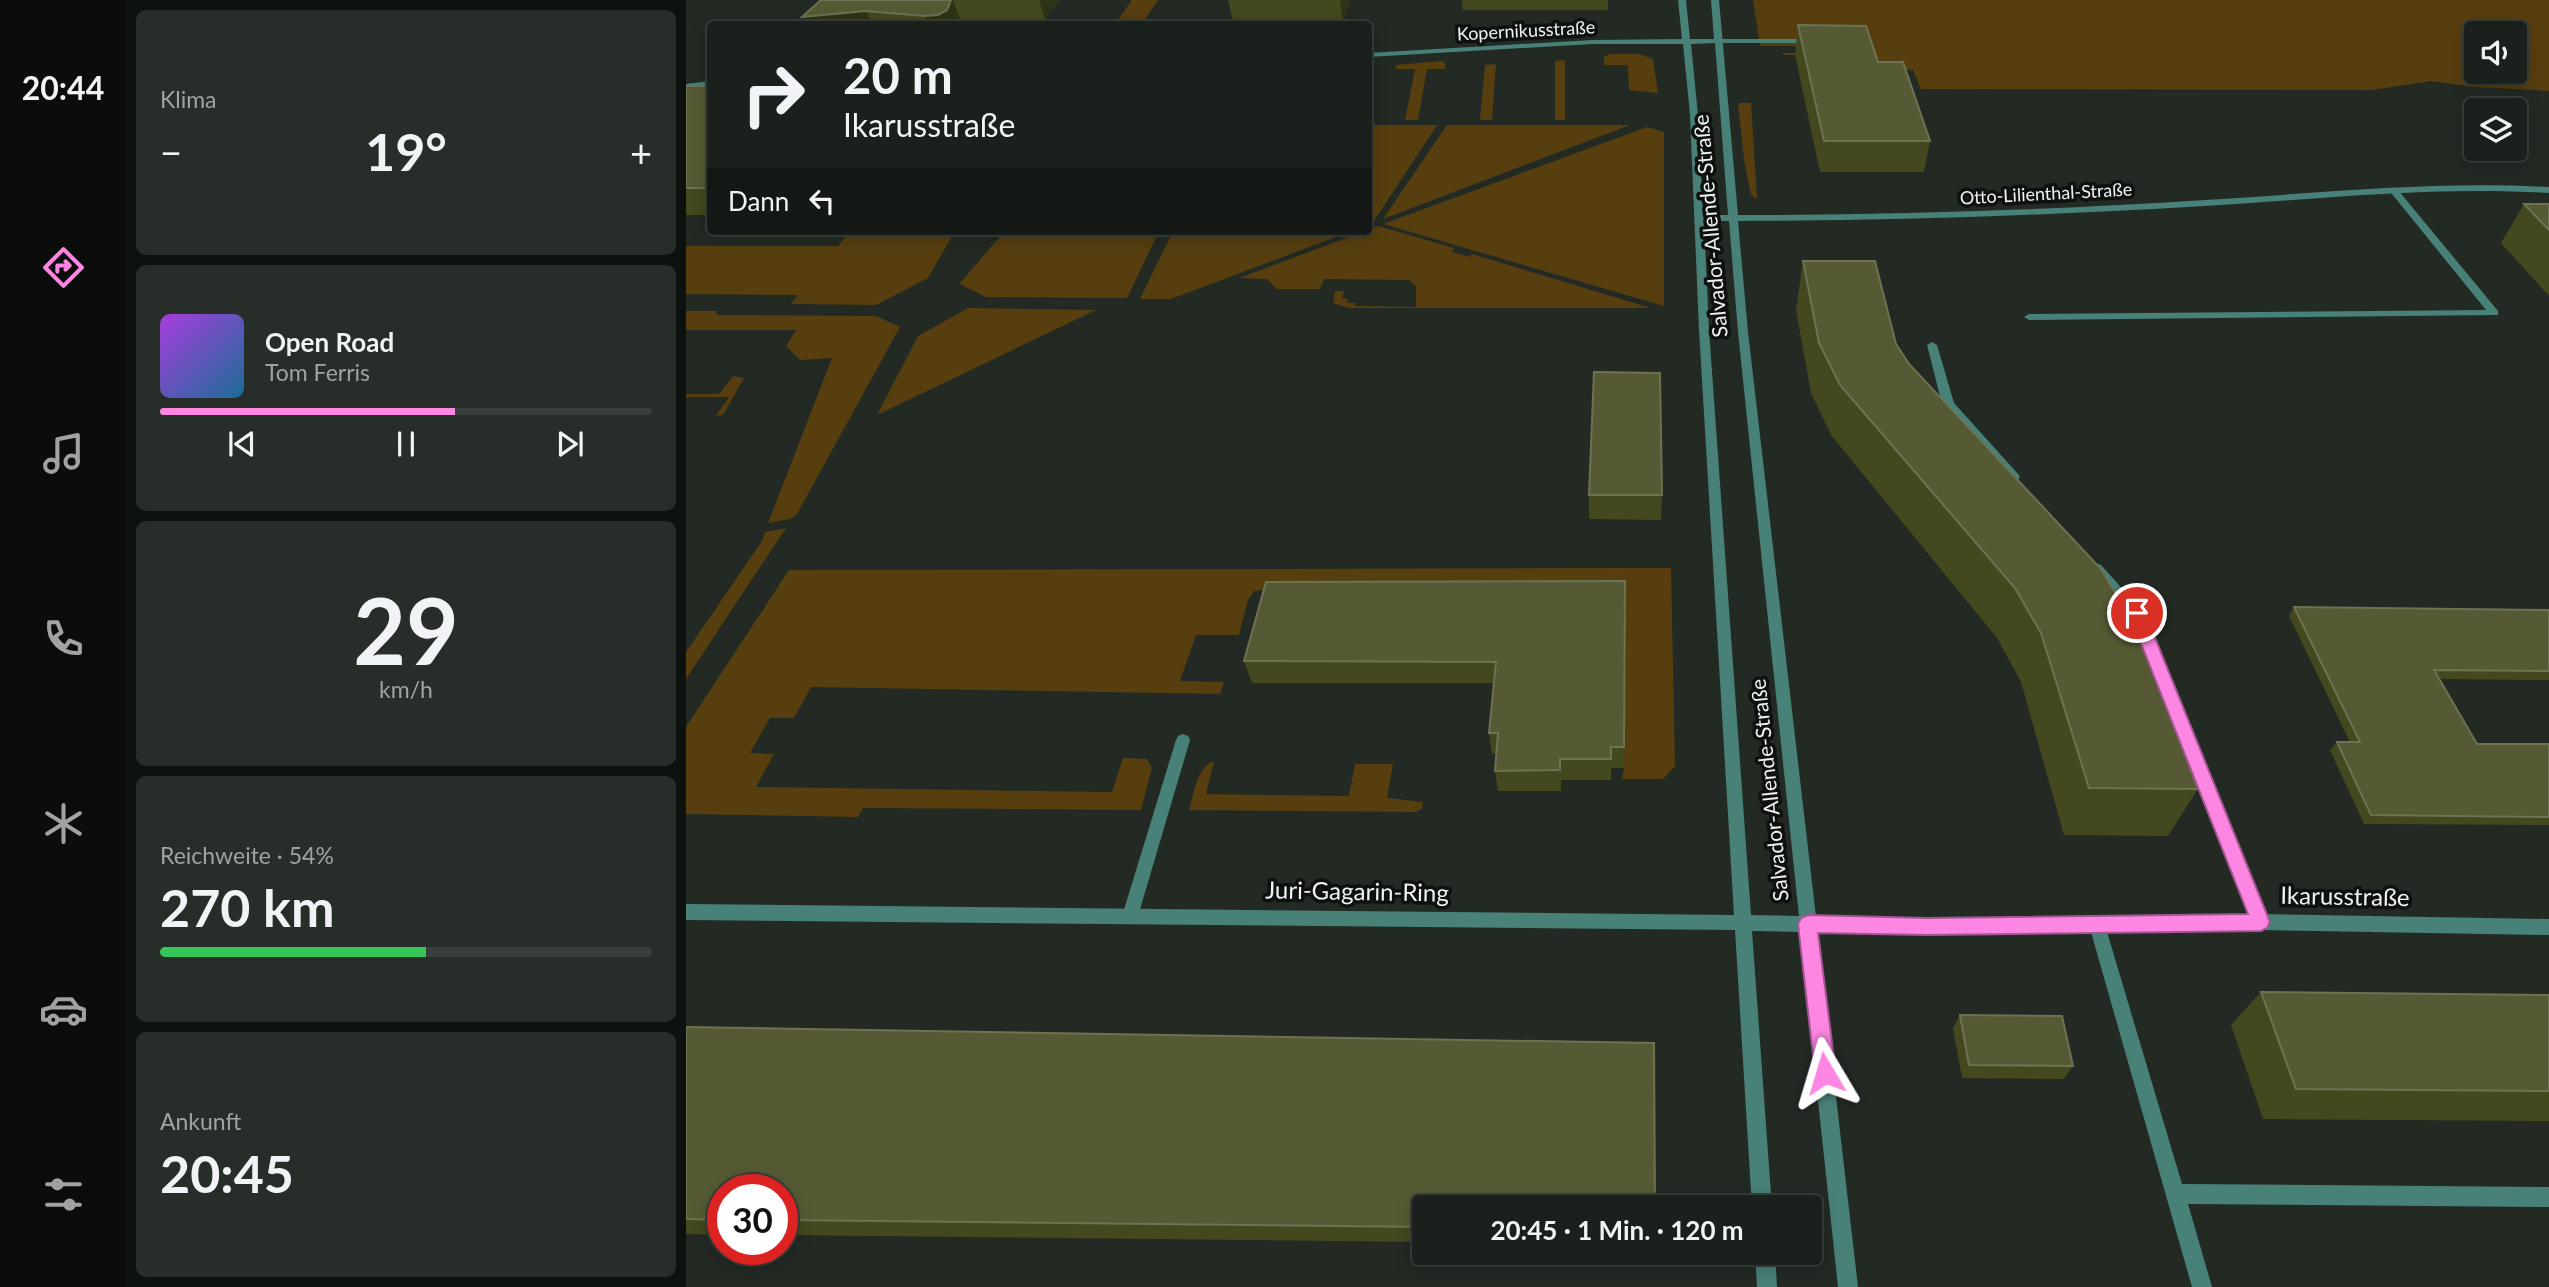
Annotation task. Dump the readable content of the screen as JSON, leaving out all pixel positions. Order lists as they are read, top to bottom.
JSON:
{
  "streets": {
    "street": [
      "Kopernikusstraße",
      "Otto-Lilienthal-Straße",
      "Salvador-Allende-Straße",
      "Juri-Gagarin-Ring",
      "Ikarusstraße"
    ]
  },
  "crossings": [
    ["Kopernikusstraße", "Salvador-Allende-Straße"],
    ["Otto-Lilienthal-Straße", "Salvador-Allende-Straße"],
    ["Salvador-Allende-Straße", "Juri-Gagarin-Ring"],
    ["Salvador-Allende-Straße", "Ikarusstraße"]
  ],
  "page": {
    "tabs": "20:44",
    "tile": [
      "Klima",
      ["29", "km/h"],
      ["Reichweite · 54%", "270 km"],
      ["Ankunft", "20:45"]
    ],
    "turn": ["20 m", "Ikarusstraße"],
    "heat": ["−", "19°", "+"],
    "then": "Dann",
    "song": ["Open Road", "Tom Ferris"],
    "limit": "30",
    "trip": "20:45 · 1 Min. · 120 m"
  }
}
